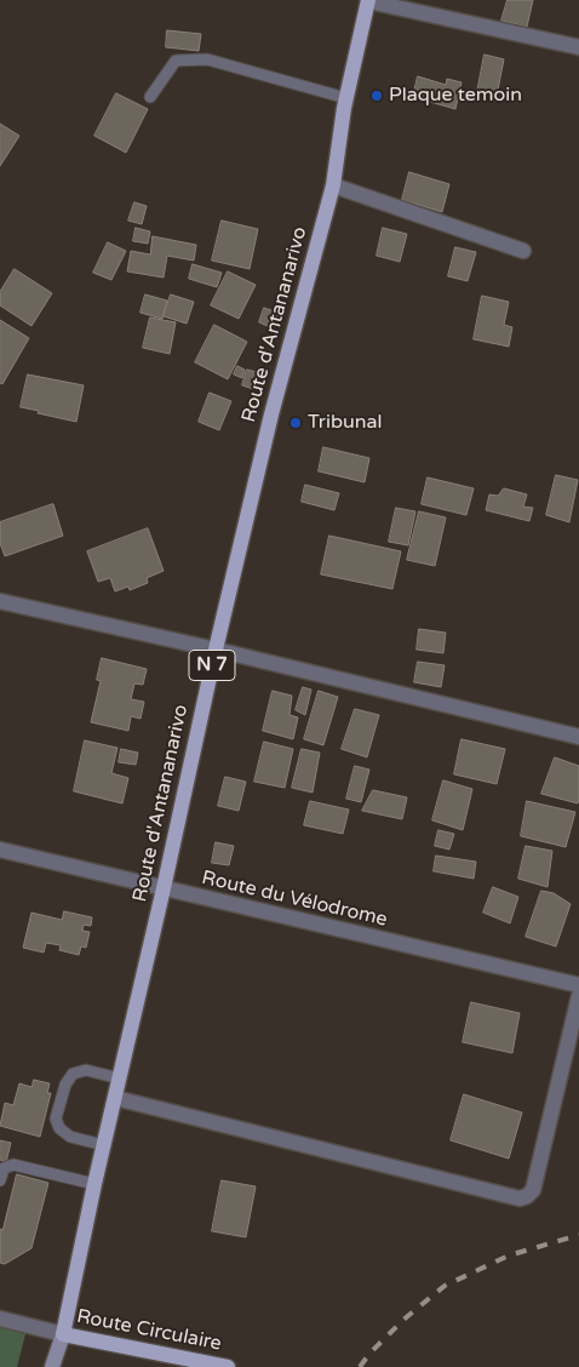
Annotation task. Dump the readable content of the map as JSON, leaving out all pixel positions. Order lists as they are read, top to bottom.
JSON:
{
  "streets": {
    "main road": ["Route d'Antananarivo", "N 7", "Route Circulaire"],
    "street": ["Route du Vélodrome"]
  },
  "crossings": [
    ["Route d'Antananarivo", "Route du Vélodrome"],
    ["Route d'Antananarivo", "Route Circulaire"]
  ],
  "places": ["Plaque temoin", "Tribunal"]
}
